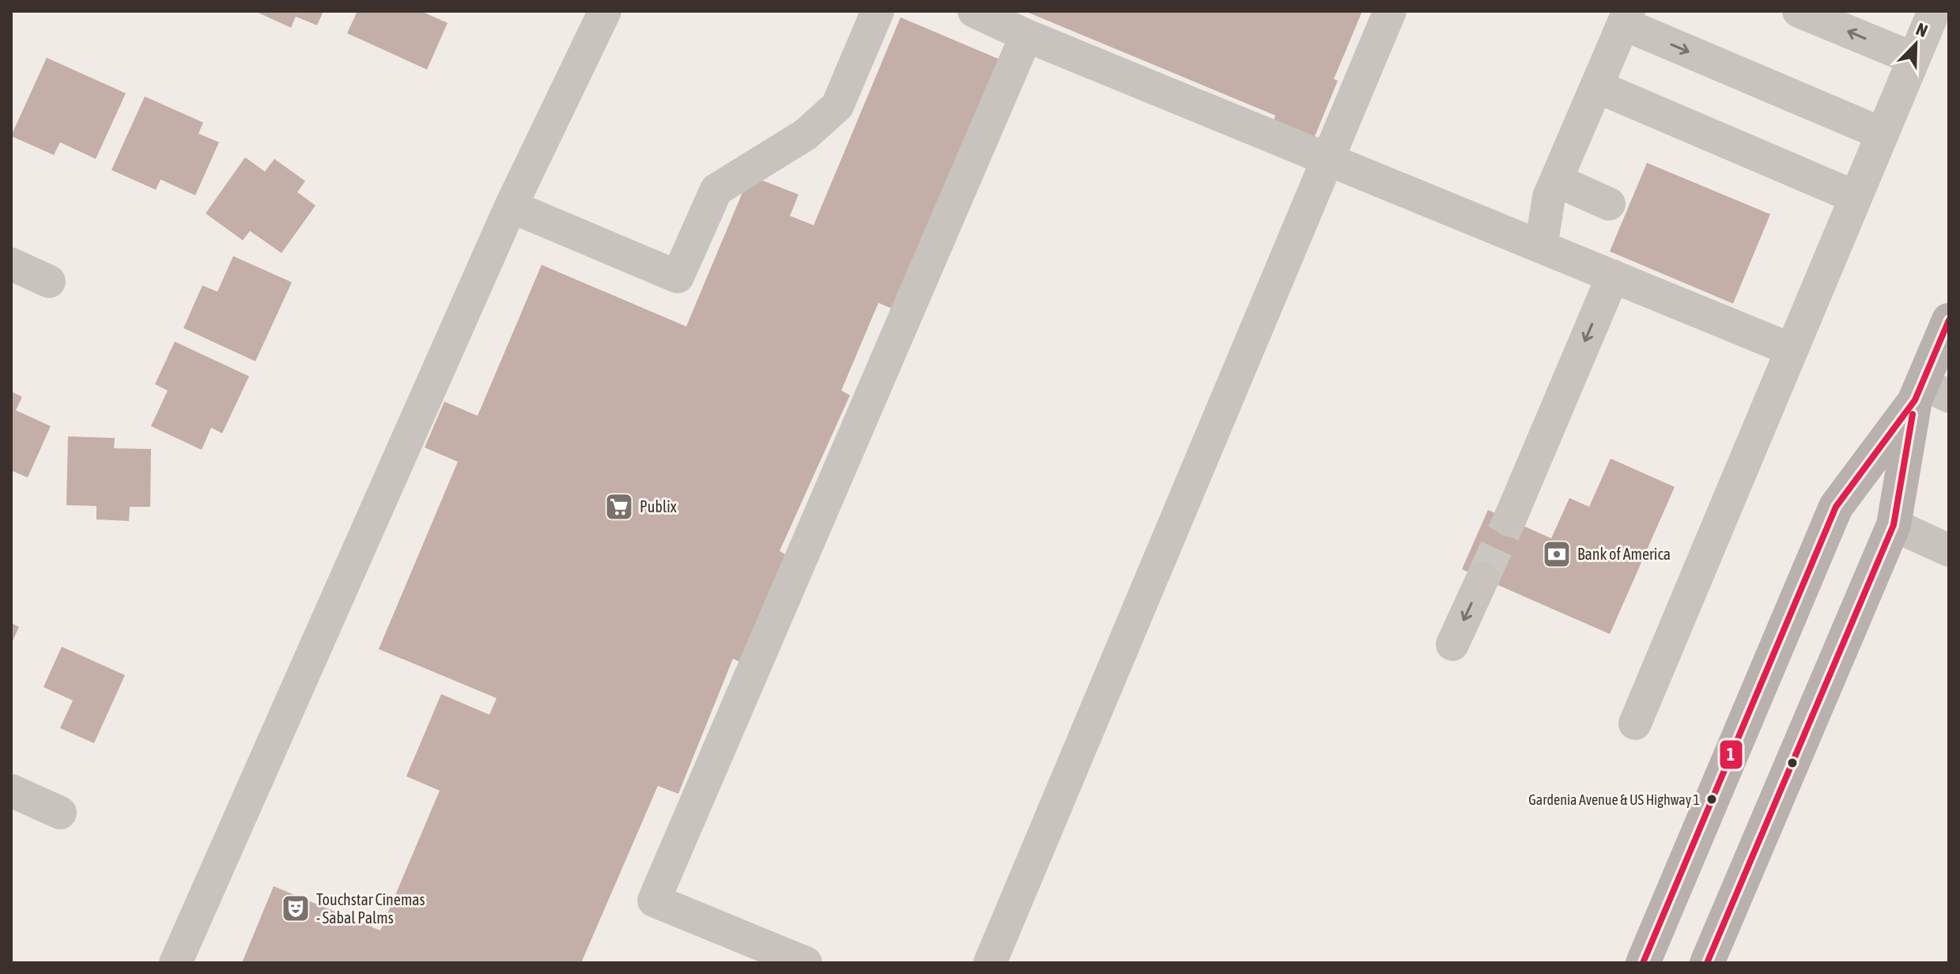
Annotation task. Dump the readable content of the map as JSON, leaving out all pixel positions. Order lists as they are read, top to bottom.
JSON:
{
  "places": {
    "supermarket": ["Publix"],
    "bank": ["Bank of America"],
    "other": ["Gardenia Avenue & US Highway 1"],
    "theatre": ["Touchstar Cinemas - Sabal Palms"]
  },
  "lines": ["transit line 1"],
  "north": "top right"
}
